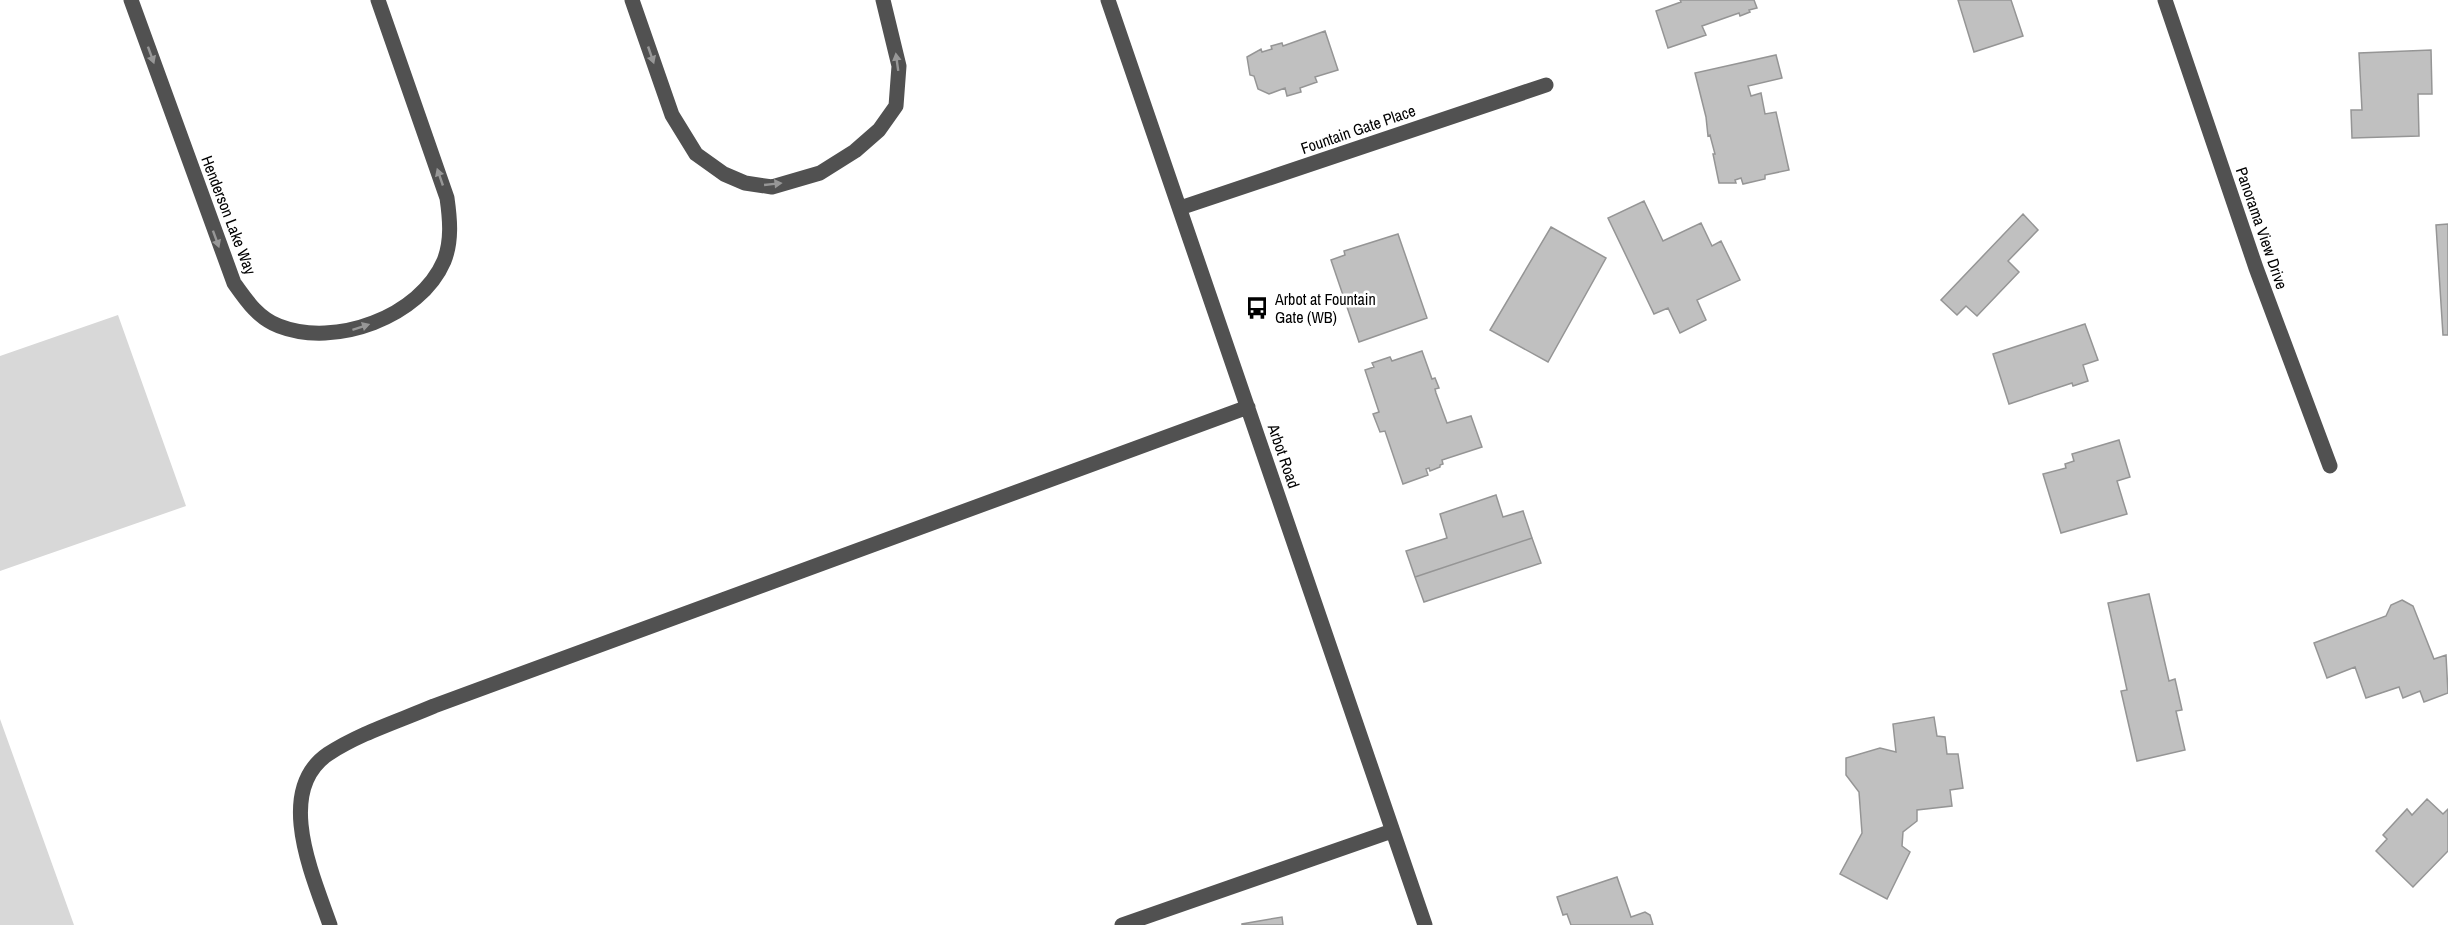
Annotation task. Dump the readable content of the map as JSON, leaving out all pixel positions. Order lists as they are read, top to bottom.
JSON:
{
  "streets": {
    "street": [
      "Fountain Gate Place",
      "Henderson Lake Way",
      "Panorama View Drive",
      "Arbot Road"
    ]
  },
  "crossings": [
    ["Fountain Gate Place", "Arbot Road"]
  ],
  "places": {
    "bus stop": ["Arbot at Fountain Gate (WB)"]
  }
}
